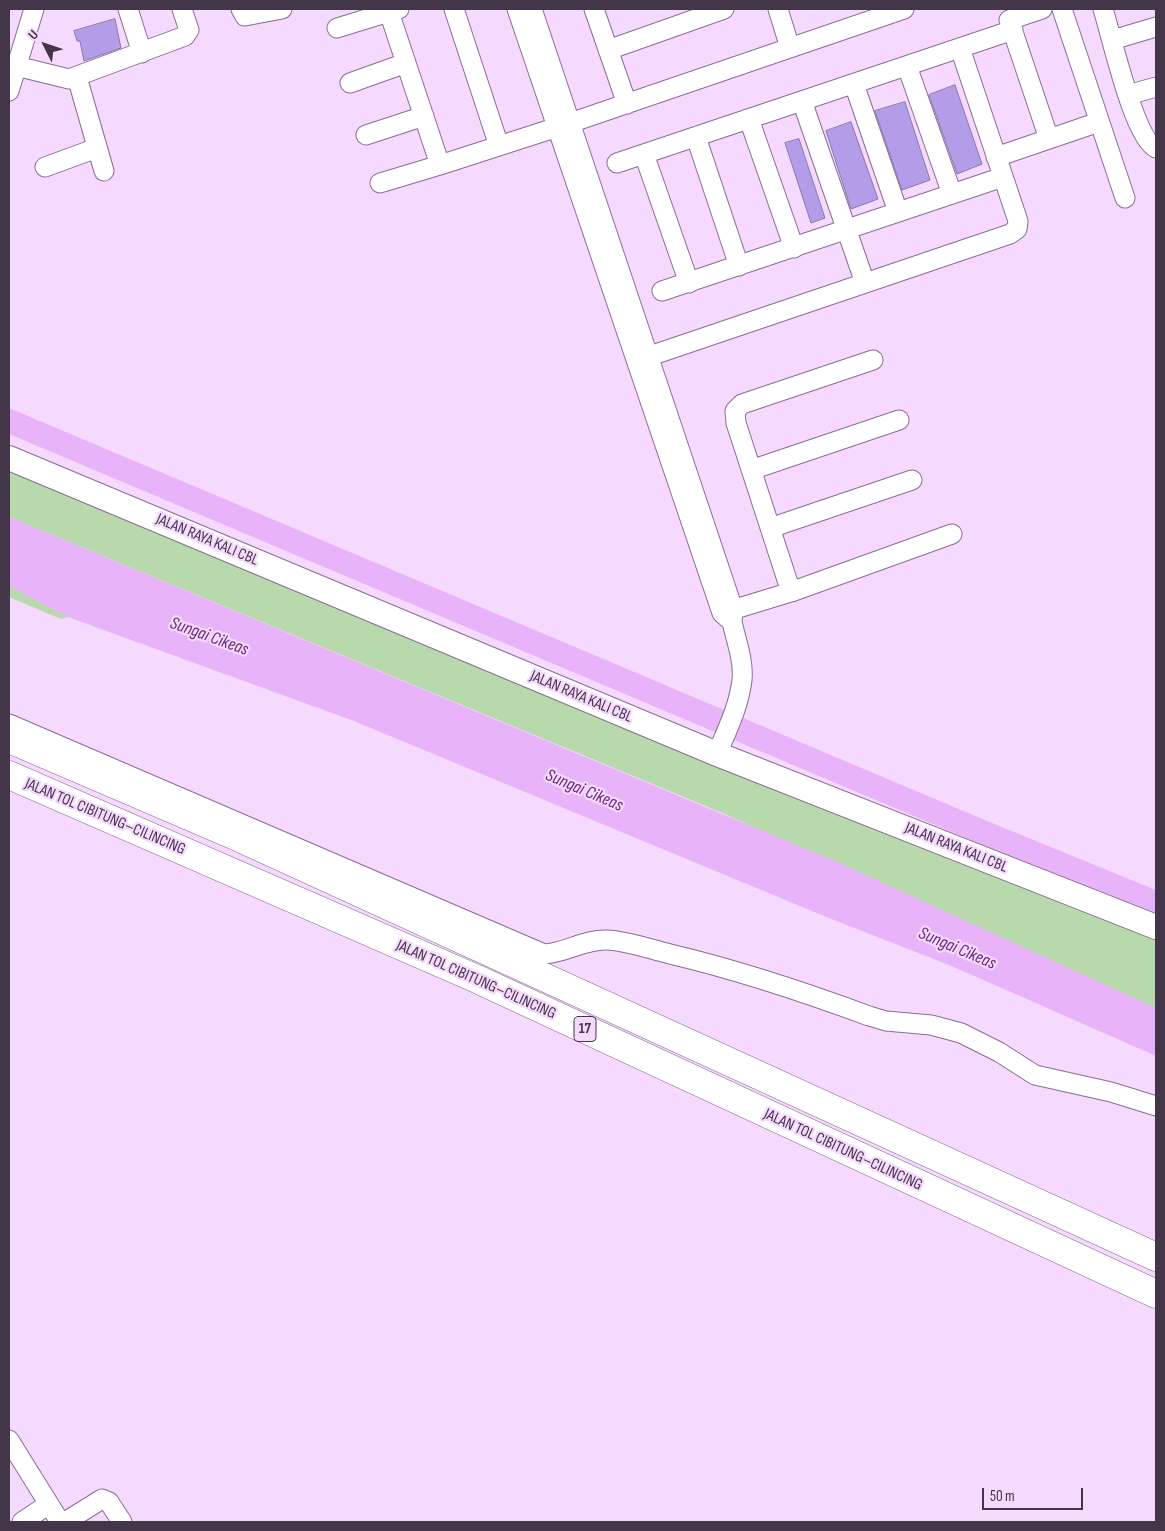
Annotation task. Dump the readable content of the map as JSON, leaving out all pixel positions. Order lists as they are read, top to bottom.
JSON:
{
  "streets": {
    "highway": ["JALAN TOL CIBITUNG–CILINCING", "17"],
    "main road": ["JALAN RAYA KALI CBL"]
  },
  "water": ["Sungai Cikeas"],
  "scale_bar": "50 m",
  "north": "top left"
}
